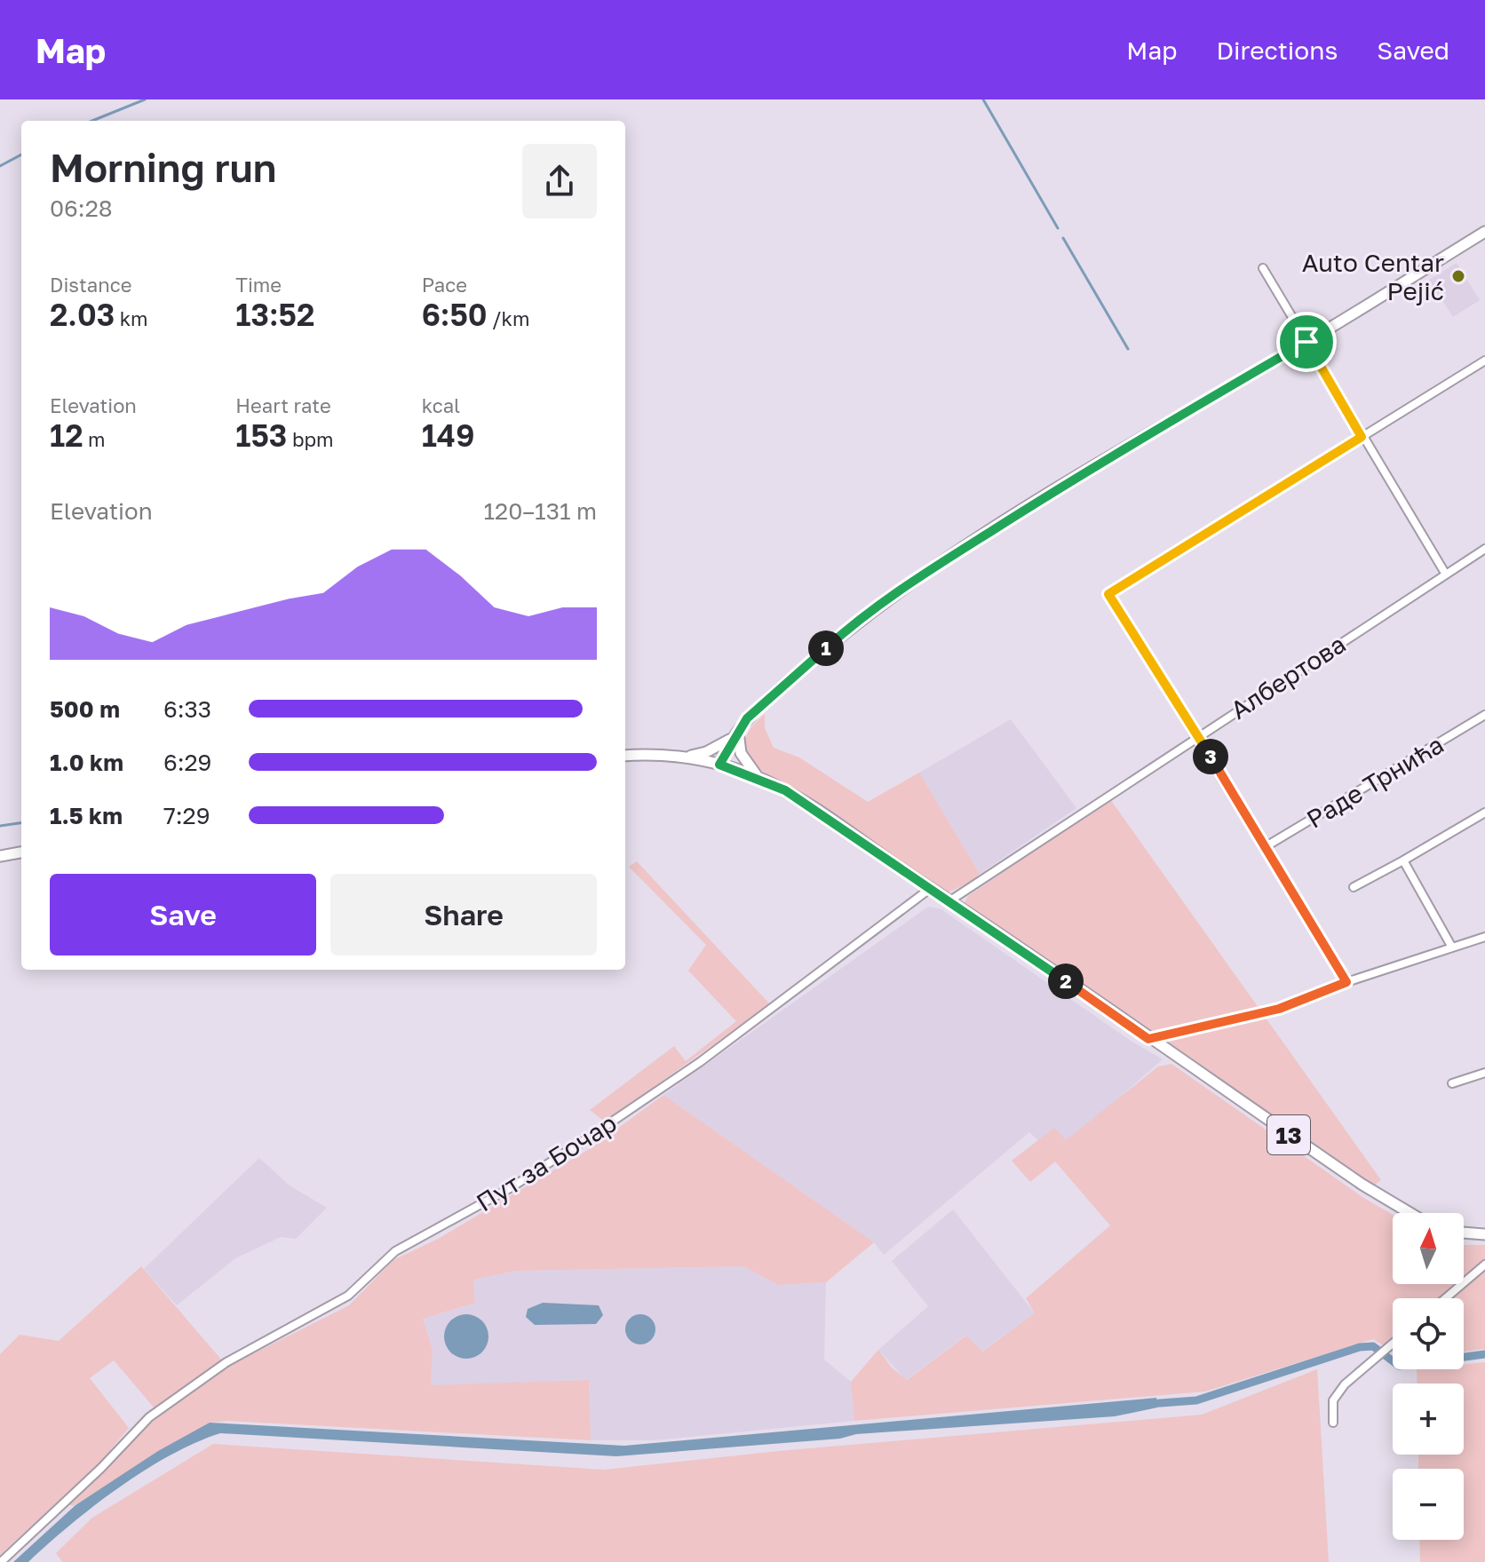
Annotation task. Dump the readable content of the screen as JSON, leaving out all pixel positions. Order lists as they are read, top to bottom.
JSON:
{
  "streets": {
    "main road": ["13"],
    "street": ["Албертова", "Раде Трнића", "Пут за Бочар"]
  },
  "crossings": [
    ["Албертова", "13"],
    ["13", "Пут за Бочар"]
  ],
  "places": ["Auto Centar Pejić"],
  "north": "top",
  "page": {
    "header": "Map",
    "nav": ["Map", "Directions", "Saved"],
    "heading": ["Morning run", "06:28"],
    "stats": [
      ["Distance", "2.03 km"],
      ["Time", "13:52"],
      ["Pace", "6:50 /km"],
      ["Elevation", "12 m"],
      ["Heart rate", "153 bpm"],
      ["kcal", "149"]
    ],
    "chart": ["Elevation", "120–131 m"],
    "pins": ["1", "3", "2"],
    "list": [
      {
        "name": "500 m",
        "note": "6:33"
      },
      {
        "name": "1.0 km",
        "note": "6:29"
      },
      {
        "name": "1.5 km",
        "note": "7:29"
      }
    ],
    "buttons": ["Save", "Share"],
    "map_buttons": ["+", "−"]
  }
}
